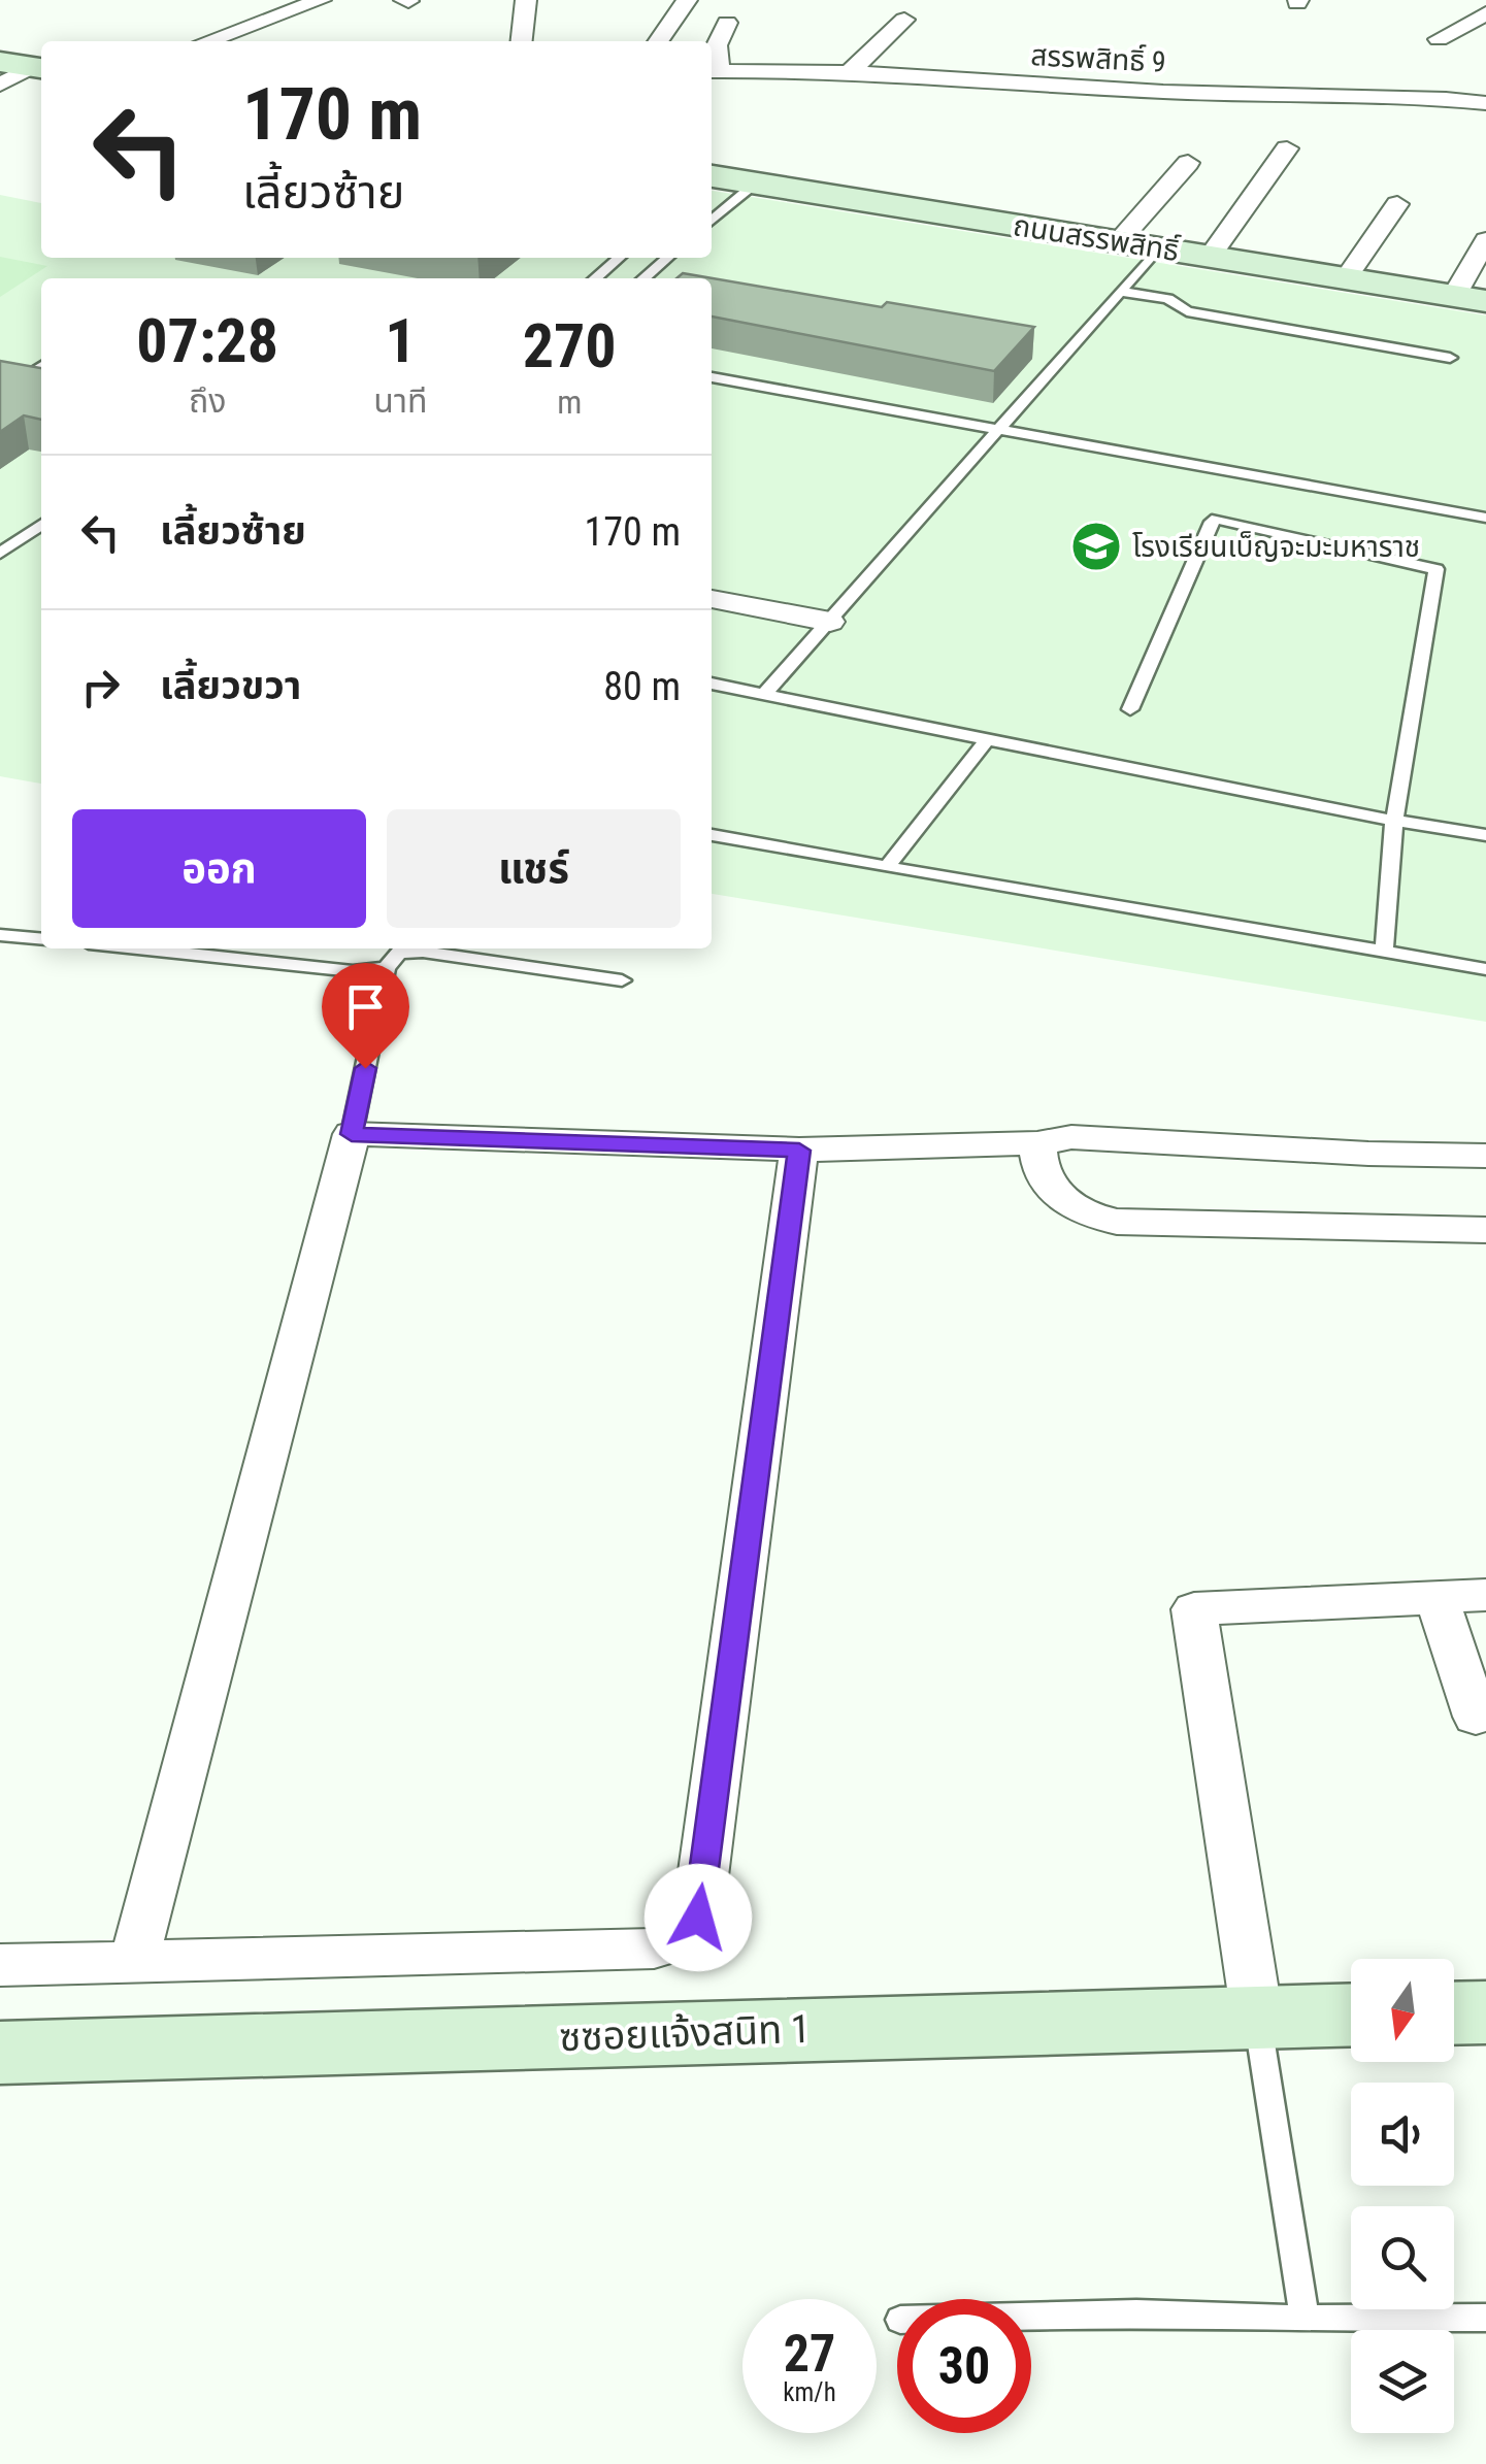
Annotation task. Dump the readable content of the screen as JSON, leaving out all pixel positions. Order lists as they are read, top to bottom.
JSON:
{
  "streets": {
    "main road": ["ถนนสรรพสิทธิ์", "ซซอยแจ้งสนิท 1"],
    "street": ["สรรพสิทธิ์ 9"]
  },
  "places": {
    "school or university": ["โรงเรียนเบ็ญจะมะมหาราช"]
  },
  "north": "bottom",
  "page": {
    "turn": ["170 m", "เลี้ยวซ้าย"],
    "eta": [
      "07:28",
      "ถึง",
      "1",
      "นาที",
      "270",
      "m"
    ],
    "list": [
      {
        "name": "เลี้ยวซ้าย",
        "value": "170 m"
      },
      {
        "name": "เลี้ยวขวา",
        "value": "80 m"
      }
    ],
    "buttons": ["ออก", "แชร์"],
    "speed": "27 km/h",
    "limit": "30"
  }
}
